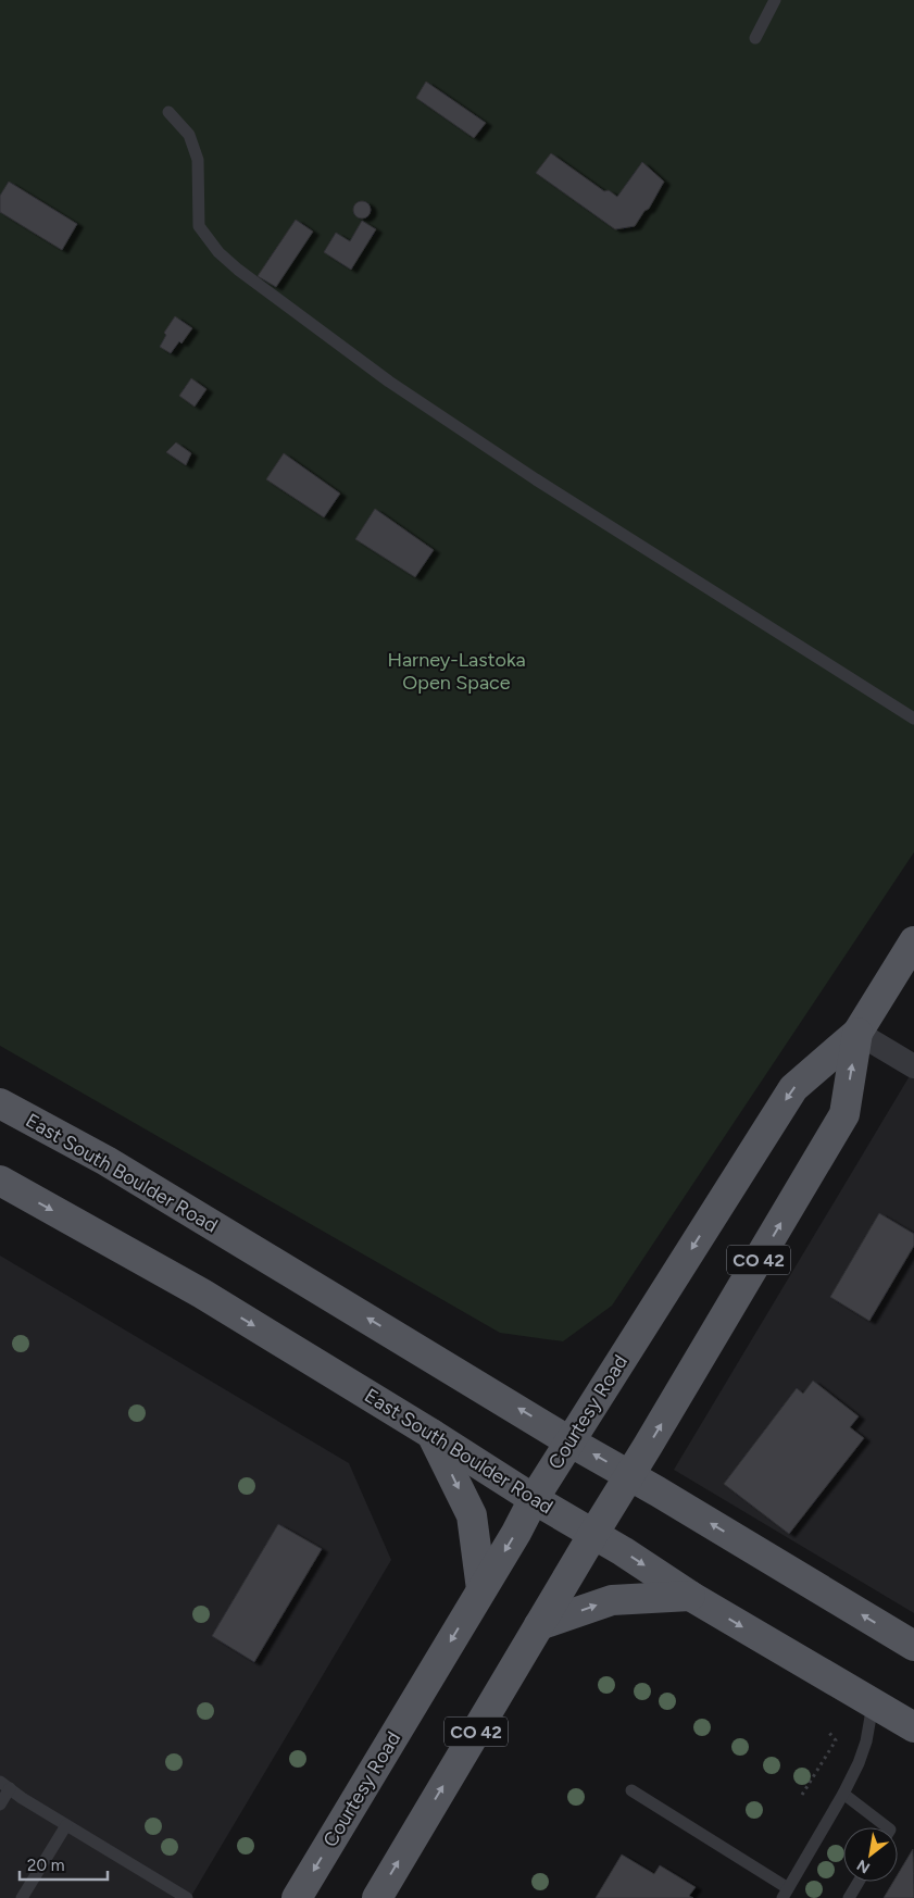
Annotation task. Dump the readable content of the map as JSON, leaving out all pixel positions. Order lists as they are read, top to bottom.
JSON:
{
  "streets": {
    "main road": ["East South Boulder Road", "CO 42", "Courtesy Road"]
  },
  "crossings": [
    ["East South Boulder Road", "Courtesy Road"]
  ],
  "parks": ["Harney-Lastoka Open Space"],
  "scale_bar": "20 m",
  "north": "bottom left"
}
